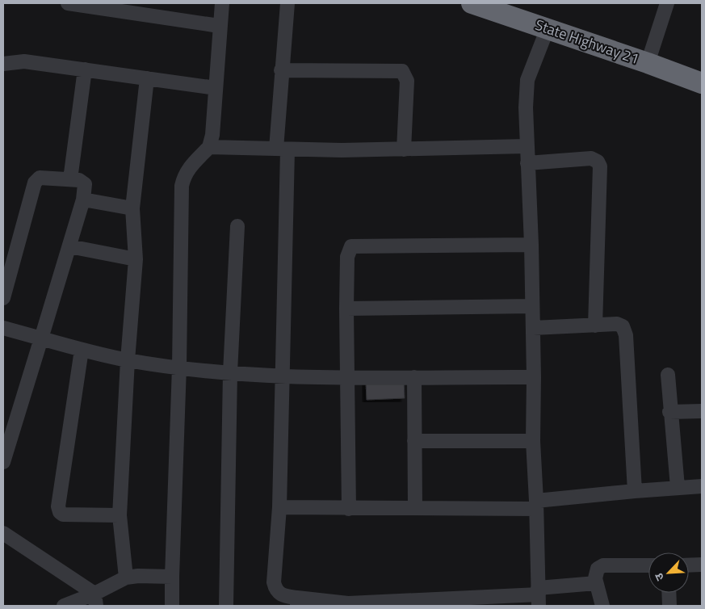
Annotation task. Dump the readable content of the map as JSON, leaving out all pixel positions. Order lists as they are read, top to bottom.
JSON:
{
  "streets": {
    "highway": ["State Highway 21"]
  },
  "north": "bottom left"
}
